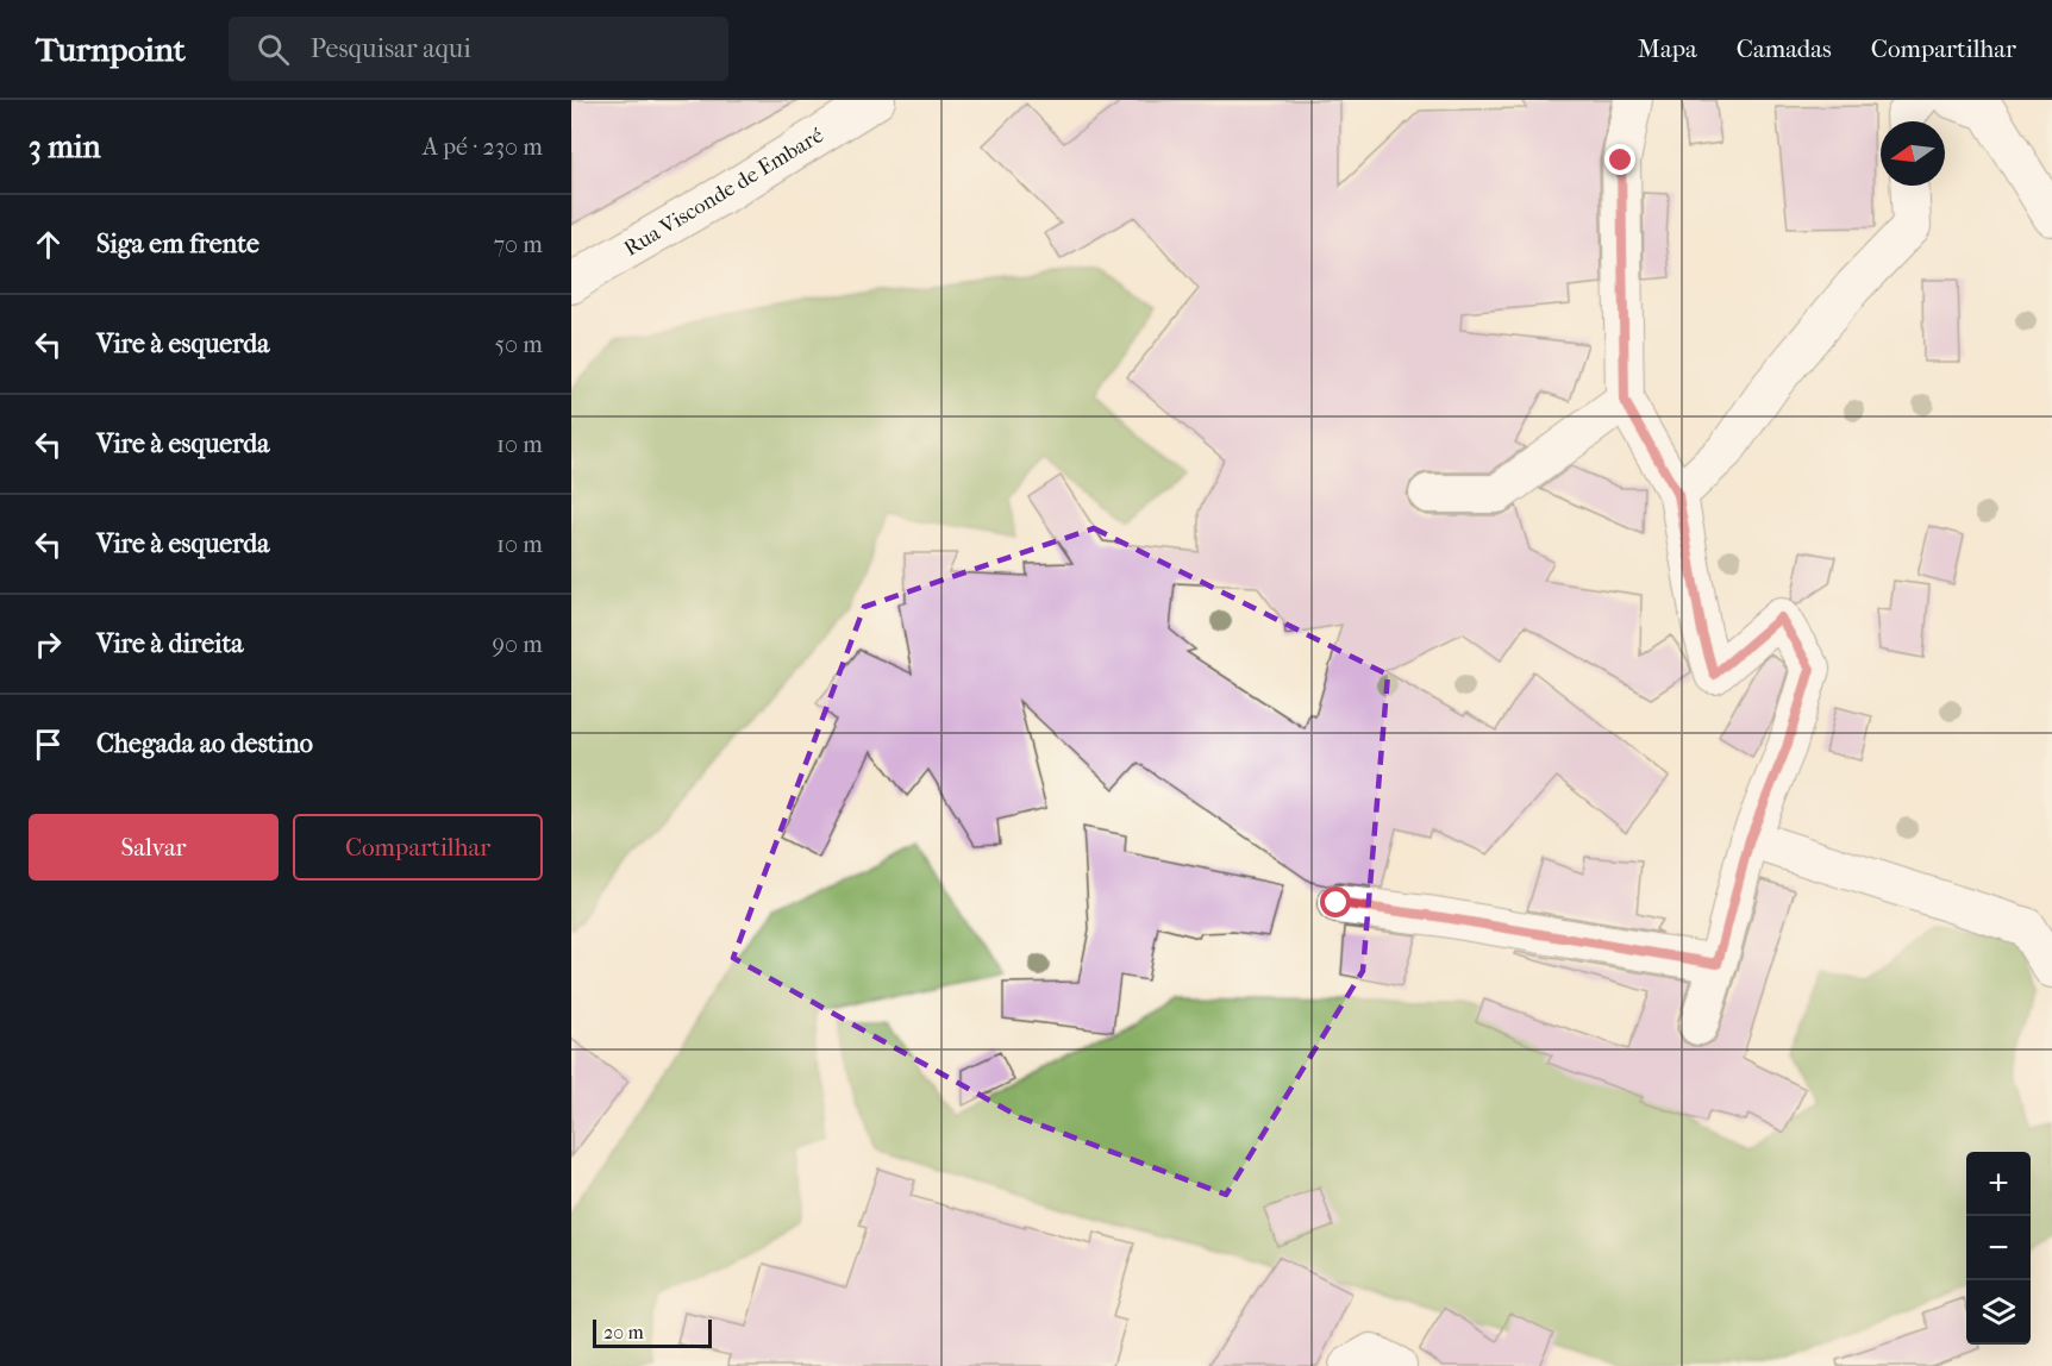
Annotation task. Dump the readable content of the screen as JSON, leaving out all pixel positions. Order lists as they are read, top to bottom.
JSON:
{
  "streets": {
    "street": ["Rua Visconde de Embaré"]
  },
  "scale_bar": "20 m",
  "north": "left",
  "page": {
    "header": "Turnpoint",
    "search": "Pesquisar aqui",
    "nav": ["Mapa", "Camadas", "Compartilhar"],
    "heading": ["3 min", "A pé · 230 m"],
    "list": [
      ["Siga em frente", "70 m"],
      ["Vire à esquerda", "50 m"],
      ["Vire à esquerda", "10 m"],
      ["Vire à esquerda", "10 m"],
      ["Vire à direita", "90 m"],
      "Chegada ao destino"
    ],
    "buttons": ["Salvar", "Compartilhar"],
    "map_buttons": ["+", "−"],
    "scale": "20 m"
  }
}
